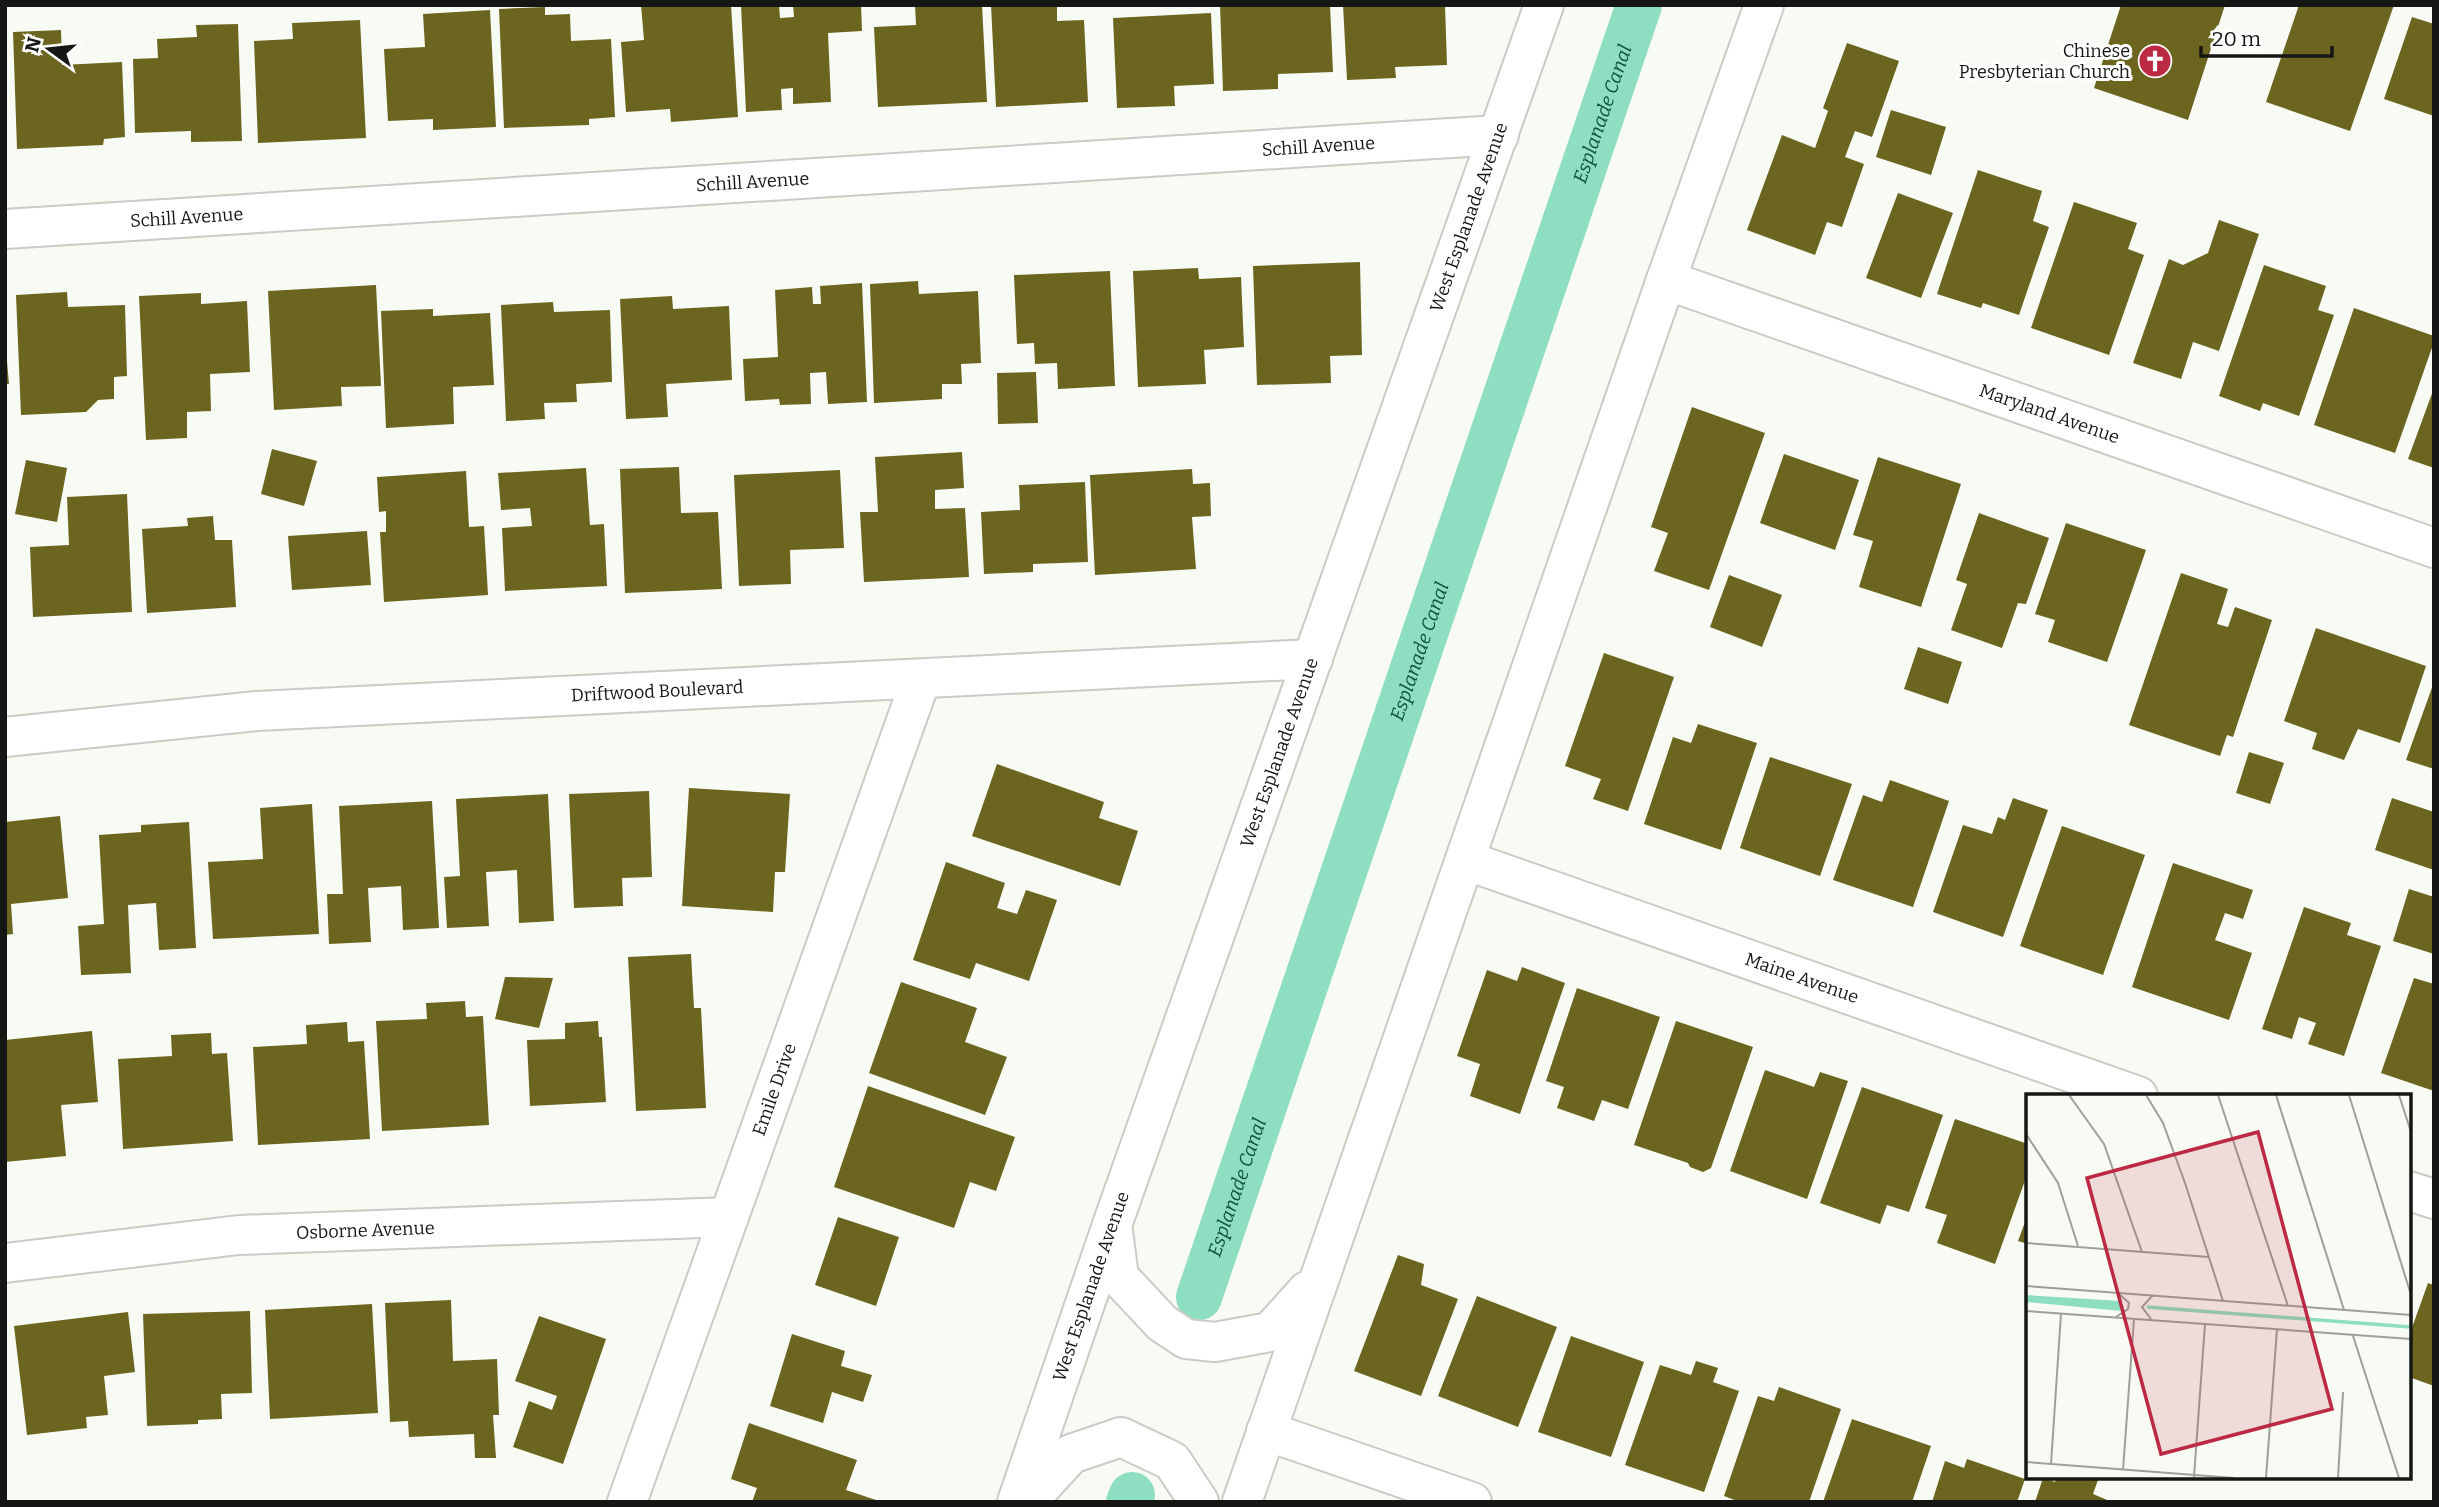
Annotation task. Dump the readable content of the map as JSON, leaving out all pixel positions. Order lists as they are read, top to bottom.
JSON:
{
  "streets": {
    "street": [
      "Schill Avenue",
      "West Esplanade Avenue",
      "Maryland Avenue",
      "Driftwood Boulevard",
      "Maine Avenue",
      "Emile Drive",
      "Osborne Avenue"
    ]
  },
  "crossings": [
    ["Schill Avenue", "West Esplanade Avenue"],
    ["West Esplanade Avenue", "Driftwood Boulevard"],
    ["Driftwood Boulevard", "Emile Drive"],
    ["Emile Drive", "Osborne Avenue"]
  ],
  "water": ["Esplanade Canal"],
  "places": {
    "church": ["Chinese Presbyterian Church"]
  },
  "scale_bar": "20 m",
  "north": "left"
}
